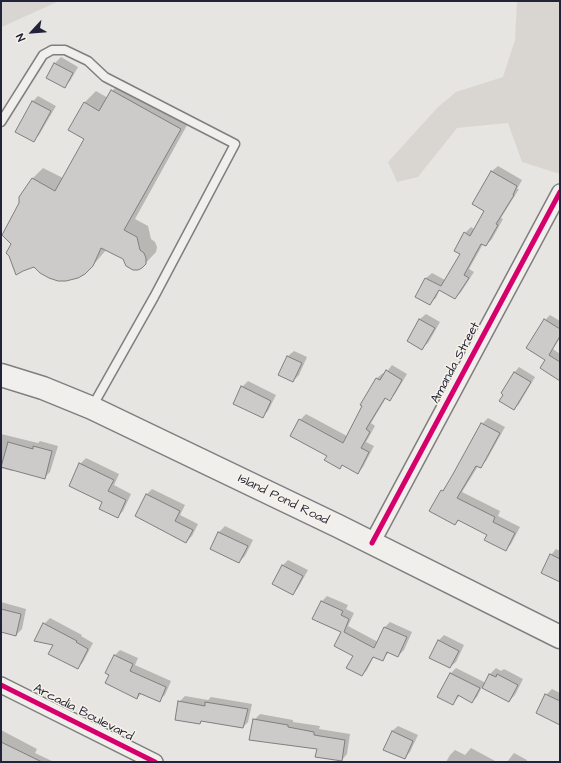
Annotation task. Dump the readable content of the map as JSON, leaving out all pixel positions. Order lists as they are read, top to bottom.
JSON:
{
  "streets": {
    "main road": ["Island Pond Road"],
    "street": ["Amanda Street", "Arcadia Boulevard"]
  },
  "crossings": [
    ["Amanda Street", "Island Pond Road"]
  ],
  "north": "bottom left"
}
